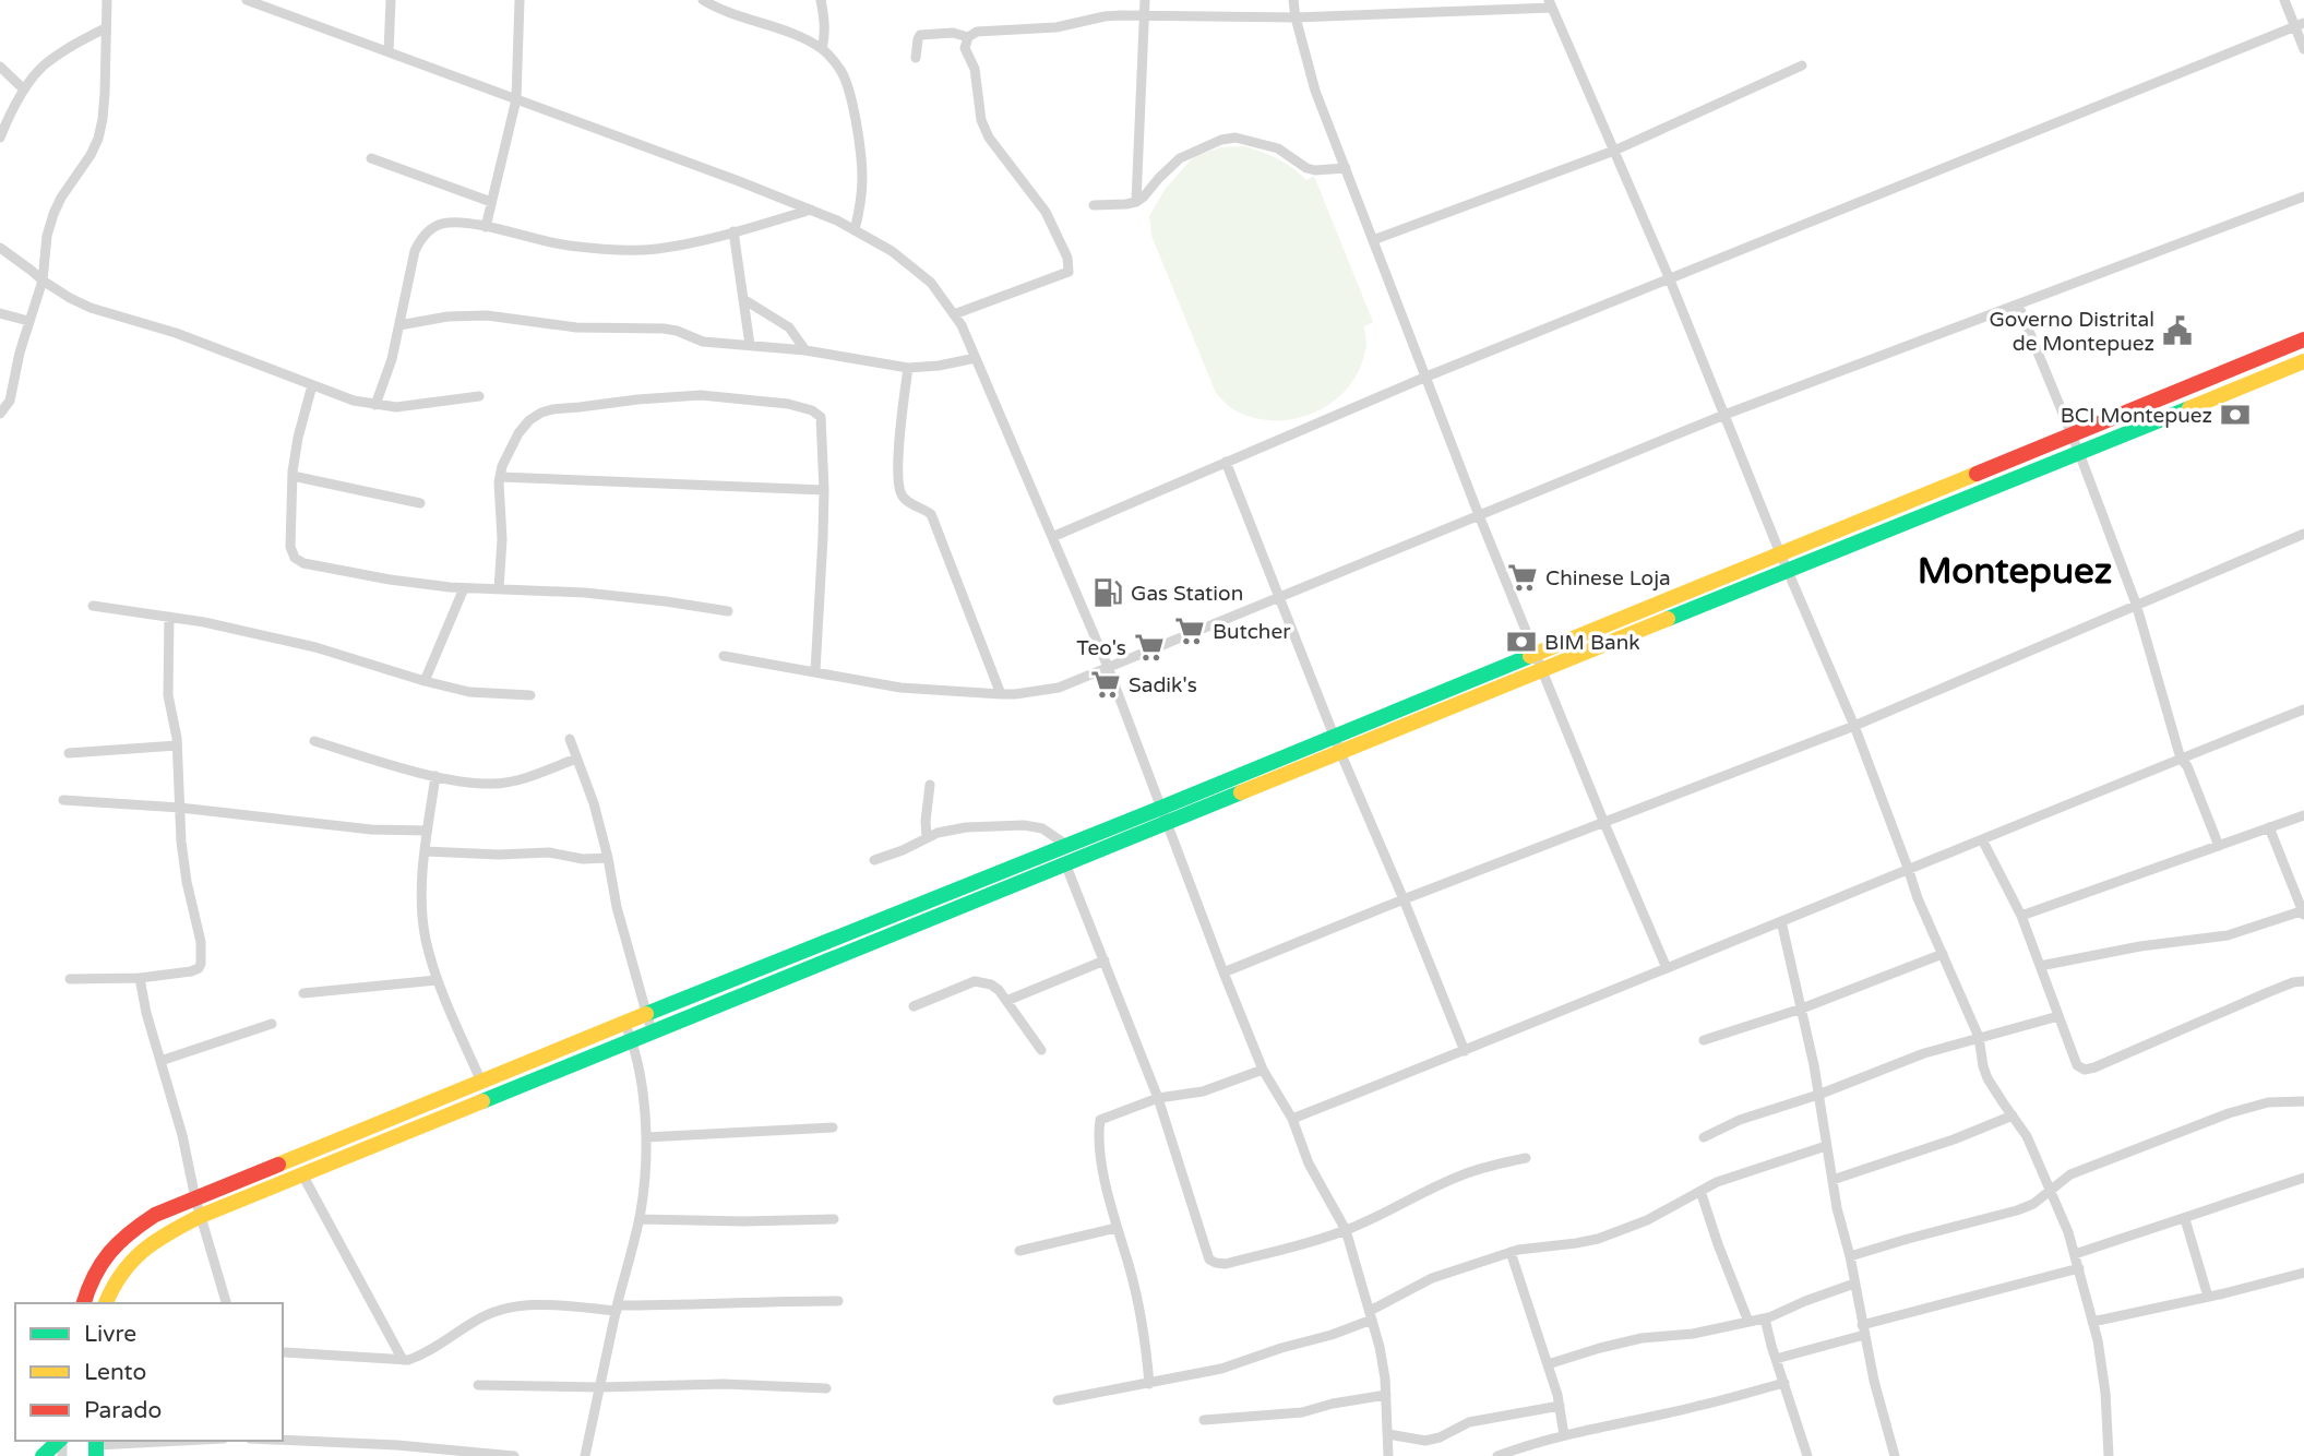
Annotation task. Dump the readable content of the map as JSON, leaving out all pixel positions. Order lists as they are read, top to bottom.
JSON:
{
  "districts": ["Montepuez"],
  "places": {
    "public building": ["Governo Distrital de Montepuez"],
    "bank": ["BCI Montepuez", "BIM Bank"],
    "supermarket": [
      "Chinese Loja",
      "Butcher",
      "Teo's",
      "Sadik's"
    ],
    "fuel station": ["Gas Station"]
  },
  "legend": ["Livre", "Lento", "Parado"]
}
